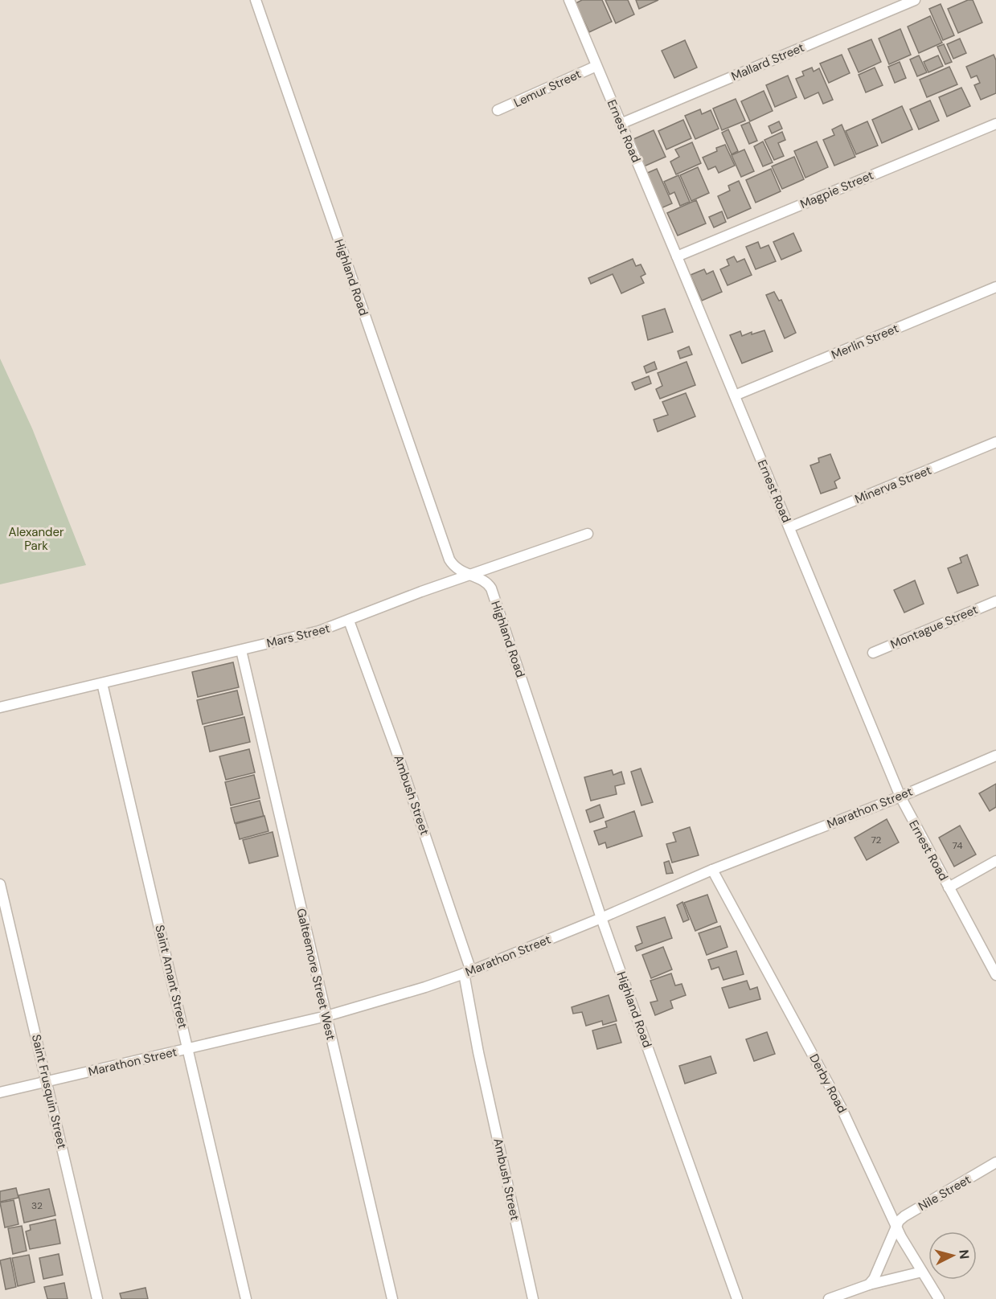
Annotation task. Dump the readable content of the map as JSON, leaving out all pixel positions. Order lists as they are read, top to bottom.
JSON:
{
  "streets": {
    "street": [
      "Mallard Street",
      "Lemur Street",
      "Ernest Road",
      "Magpie Street",
      "Highland Road",
      "Merlin Street",
      "Minerva Street",
      "Montague Street",
      "Mars Street",
      "Ambush Street",
      "Marathon Street",
      "Galteemore Street West",
      "Saint Amant Street",
      "Derby Road",
      "Saint Frusquin Street",
      "Nile Street"
    ]
  },
  "crossings": [
    ["Mallard Street", "Ernest Road"],
    ["Lemur Street", "Ernest Road"],
    ["Ernest Road", "Magpie Street"],
    ["Ernest Road", "Merlin Street"],
    ["Ernest Road", "Minerva Street"],
    ["Ernest Road", "Marathon Street"],
    ["Highland Road", "Mars Street"],
    ["Highland Road", "Marathon Street"],
    ["Mars Street", "Ambush Street"],
    ["Mars Street", "Galteemore Street West"],
    ["Mars Street", "Saint Amant Street"],
    ["Ambush Street", "Marathon Street"],
    ["Marathon Street", "Galteemore Street West"],
    ["Marathon Street", "Saint Amant Street"],
    ["Marathon Street", "Derby Road"],
    ["Marathon Street", "Saint Frusquin Street"],
    ["Derby Road", "Nile Street"]
  ],
  "parks": ["Alexander Park"],
  "house_numbers": ["72", "74", "32"],
  "north": "right"
}
